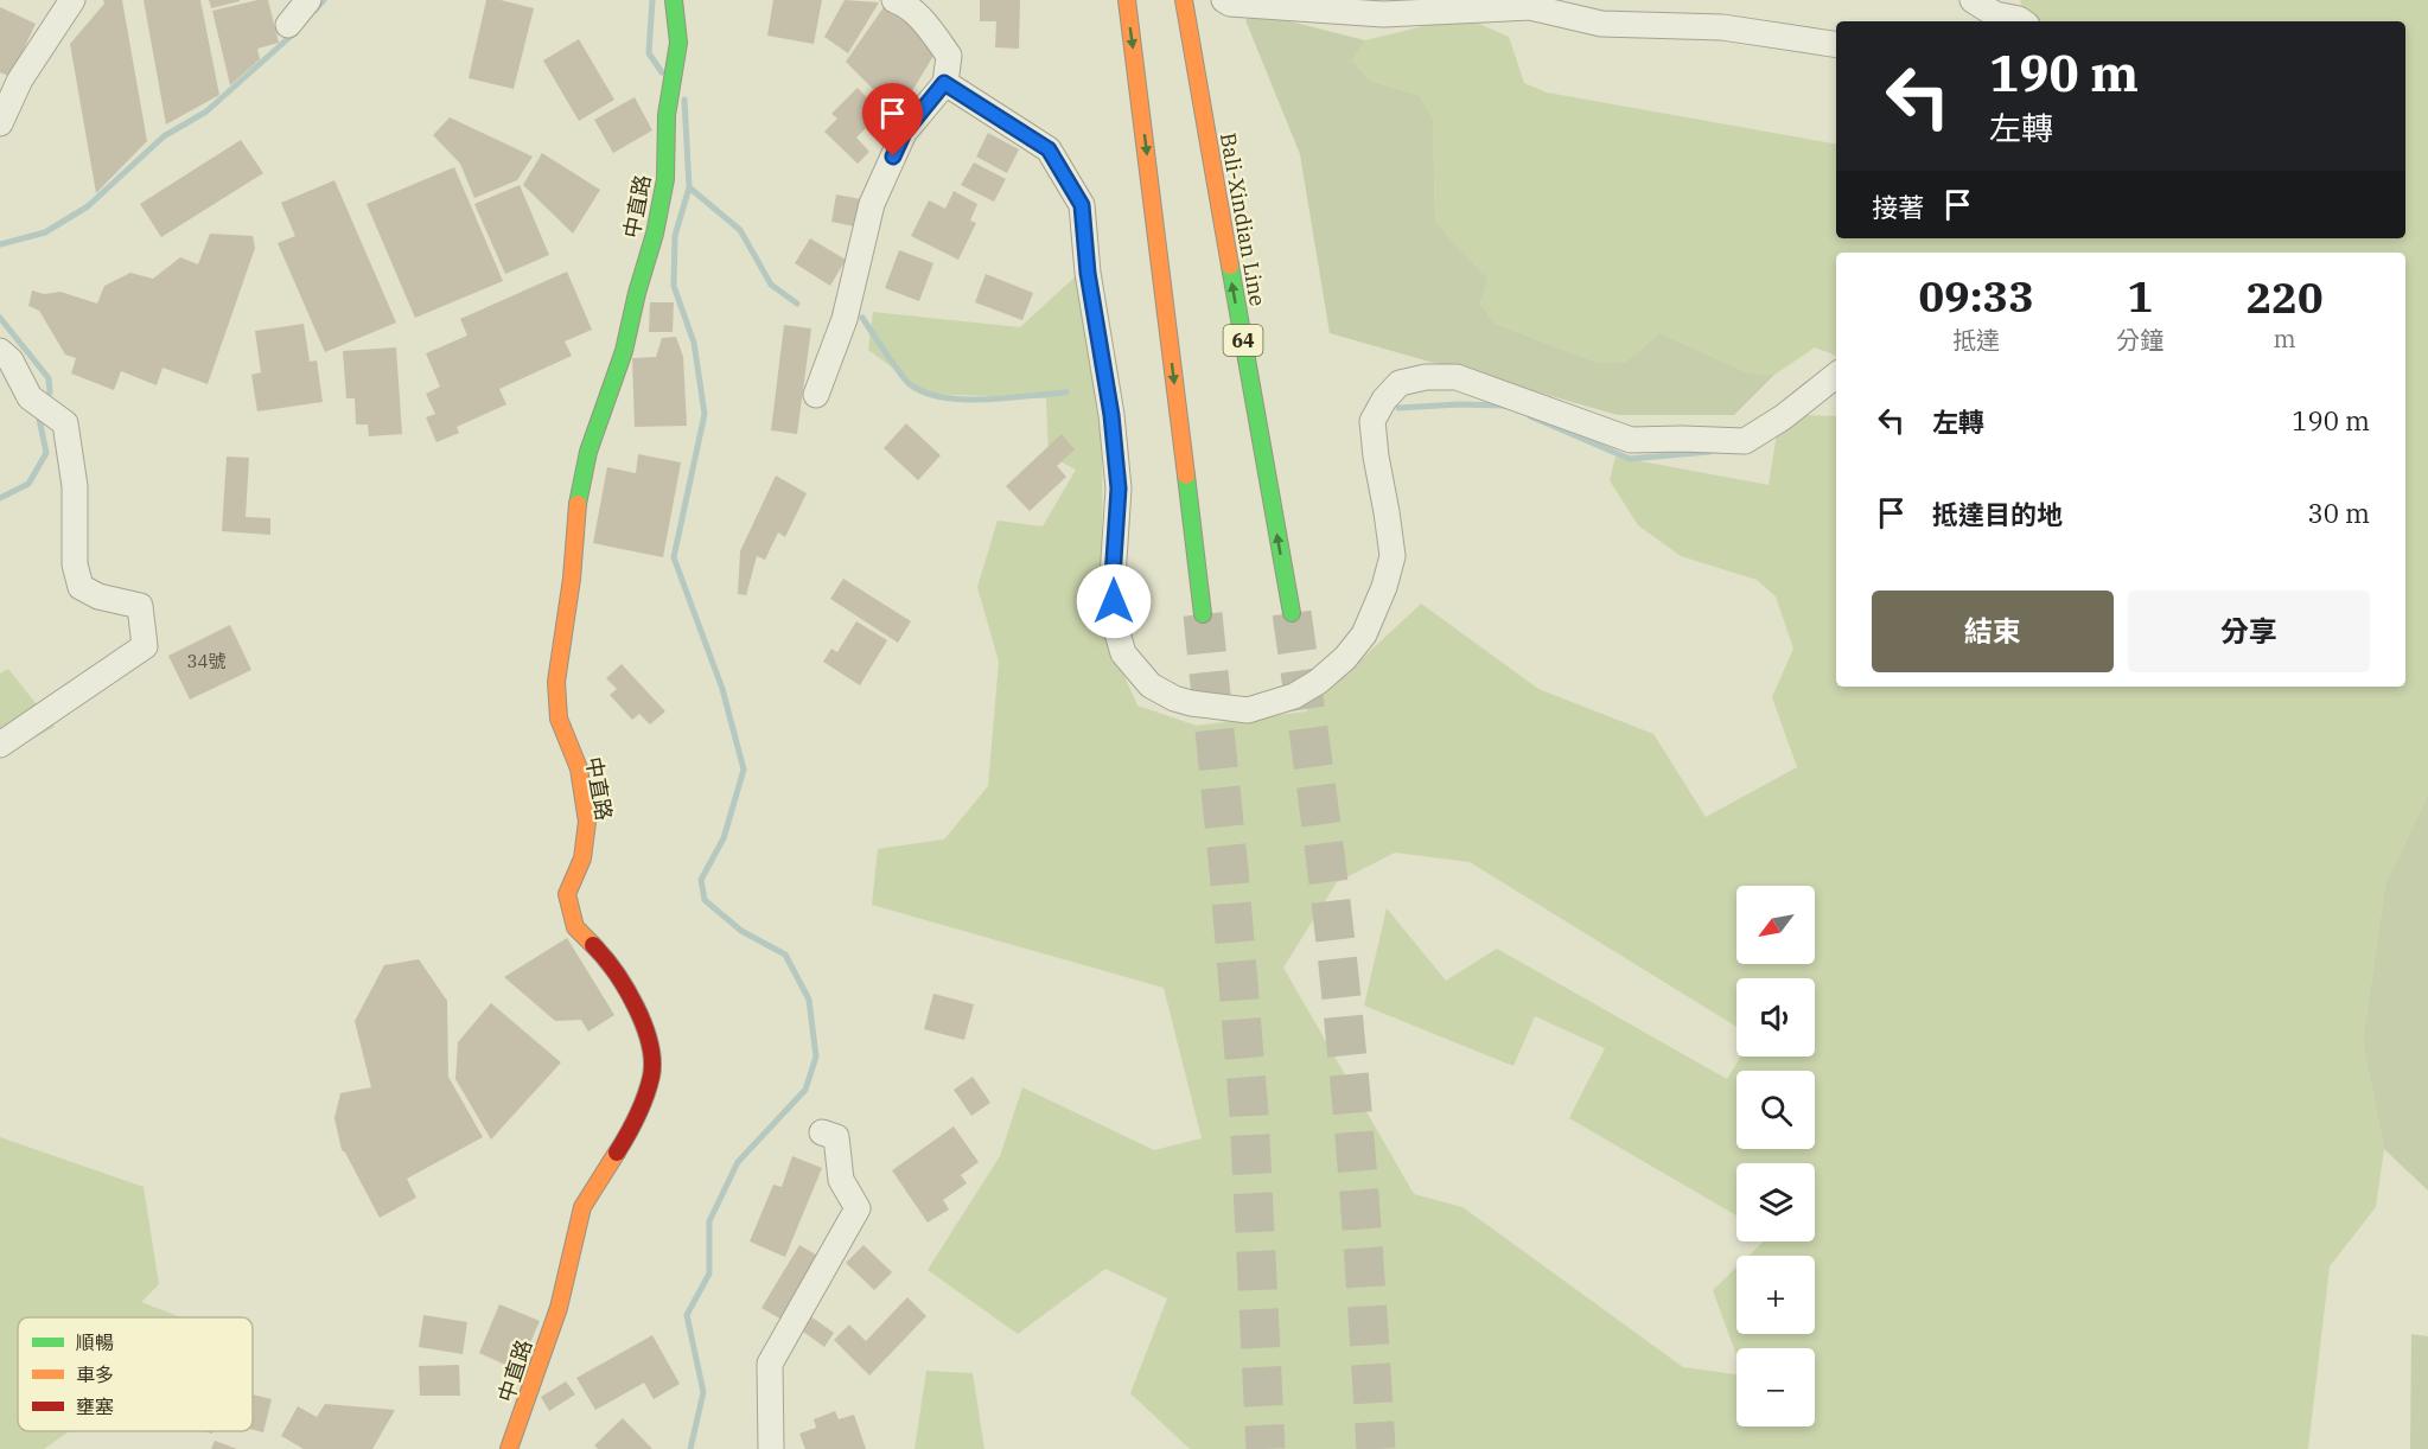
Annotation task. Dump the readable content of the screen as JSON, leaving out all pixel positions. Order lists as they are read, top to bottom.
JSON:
{
  "streets": {
    "main road": ["中直路", "Bali-Xindian Line", "64"]
  },
  "house_numbers": ["34號"],
  "legend": ["順暢", "車多", "壅塞"],
  "north": "bottom left",
  "page": {
    "turn": ["190 m", "左轉"],
    "then": "接著",
    "eta": [
      "09:33",
      "抵達",
      "1",
      "分鐘",
      "220",
      "m"
    ],
    "list": [
      {
        "name": "左轉",
        "value": "190 m"
      },
      {
        "name": "抵達目的地",
        "value": "30 m"
      }
    ],
    "buttons": ["結束", "分享"],
    "map_buttons": ["+", "−"]
  }
}
